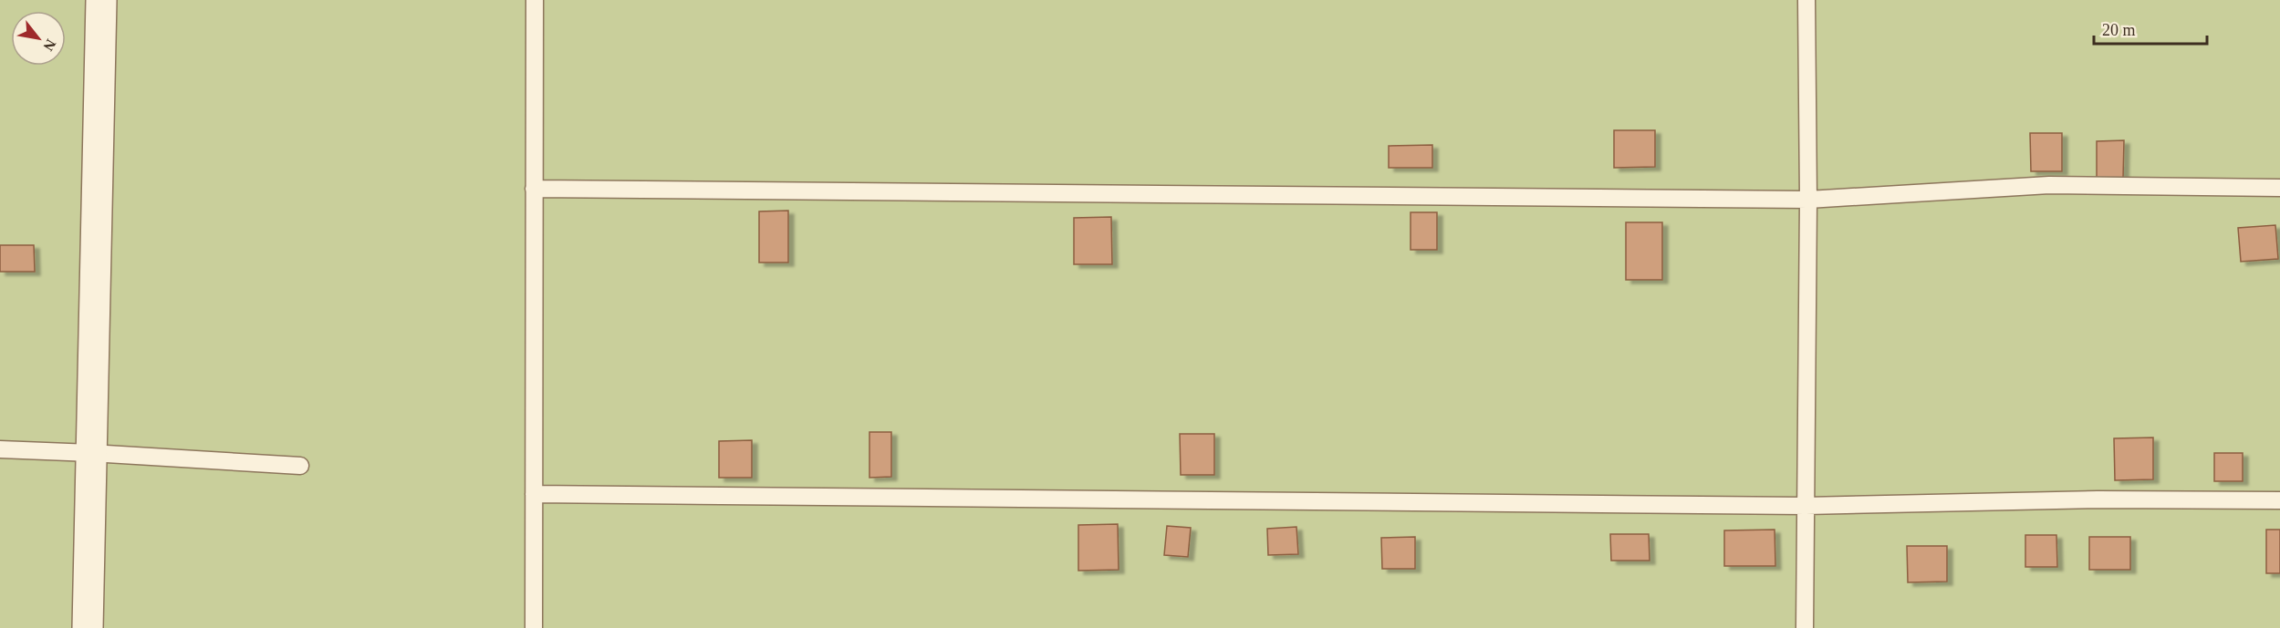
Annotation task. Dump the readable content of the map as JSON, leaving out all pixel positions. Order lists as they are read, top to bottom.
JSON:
{
  "scale_bar": "20 m",
  "north": "bottom right"
}
